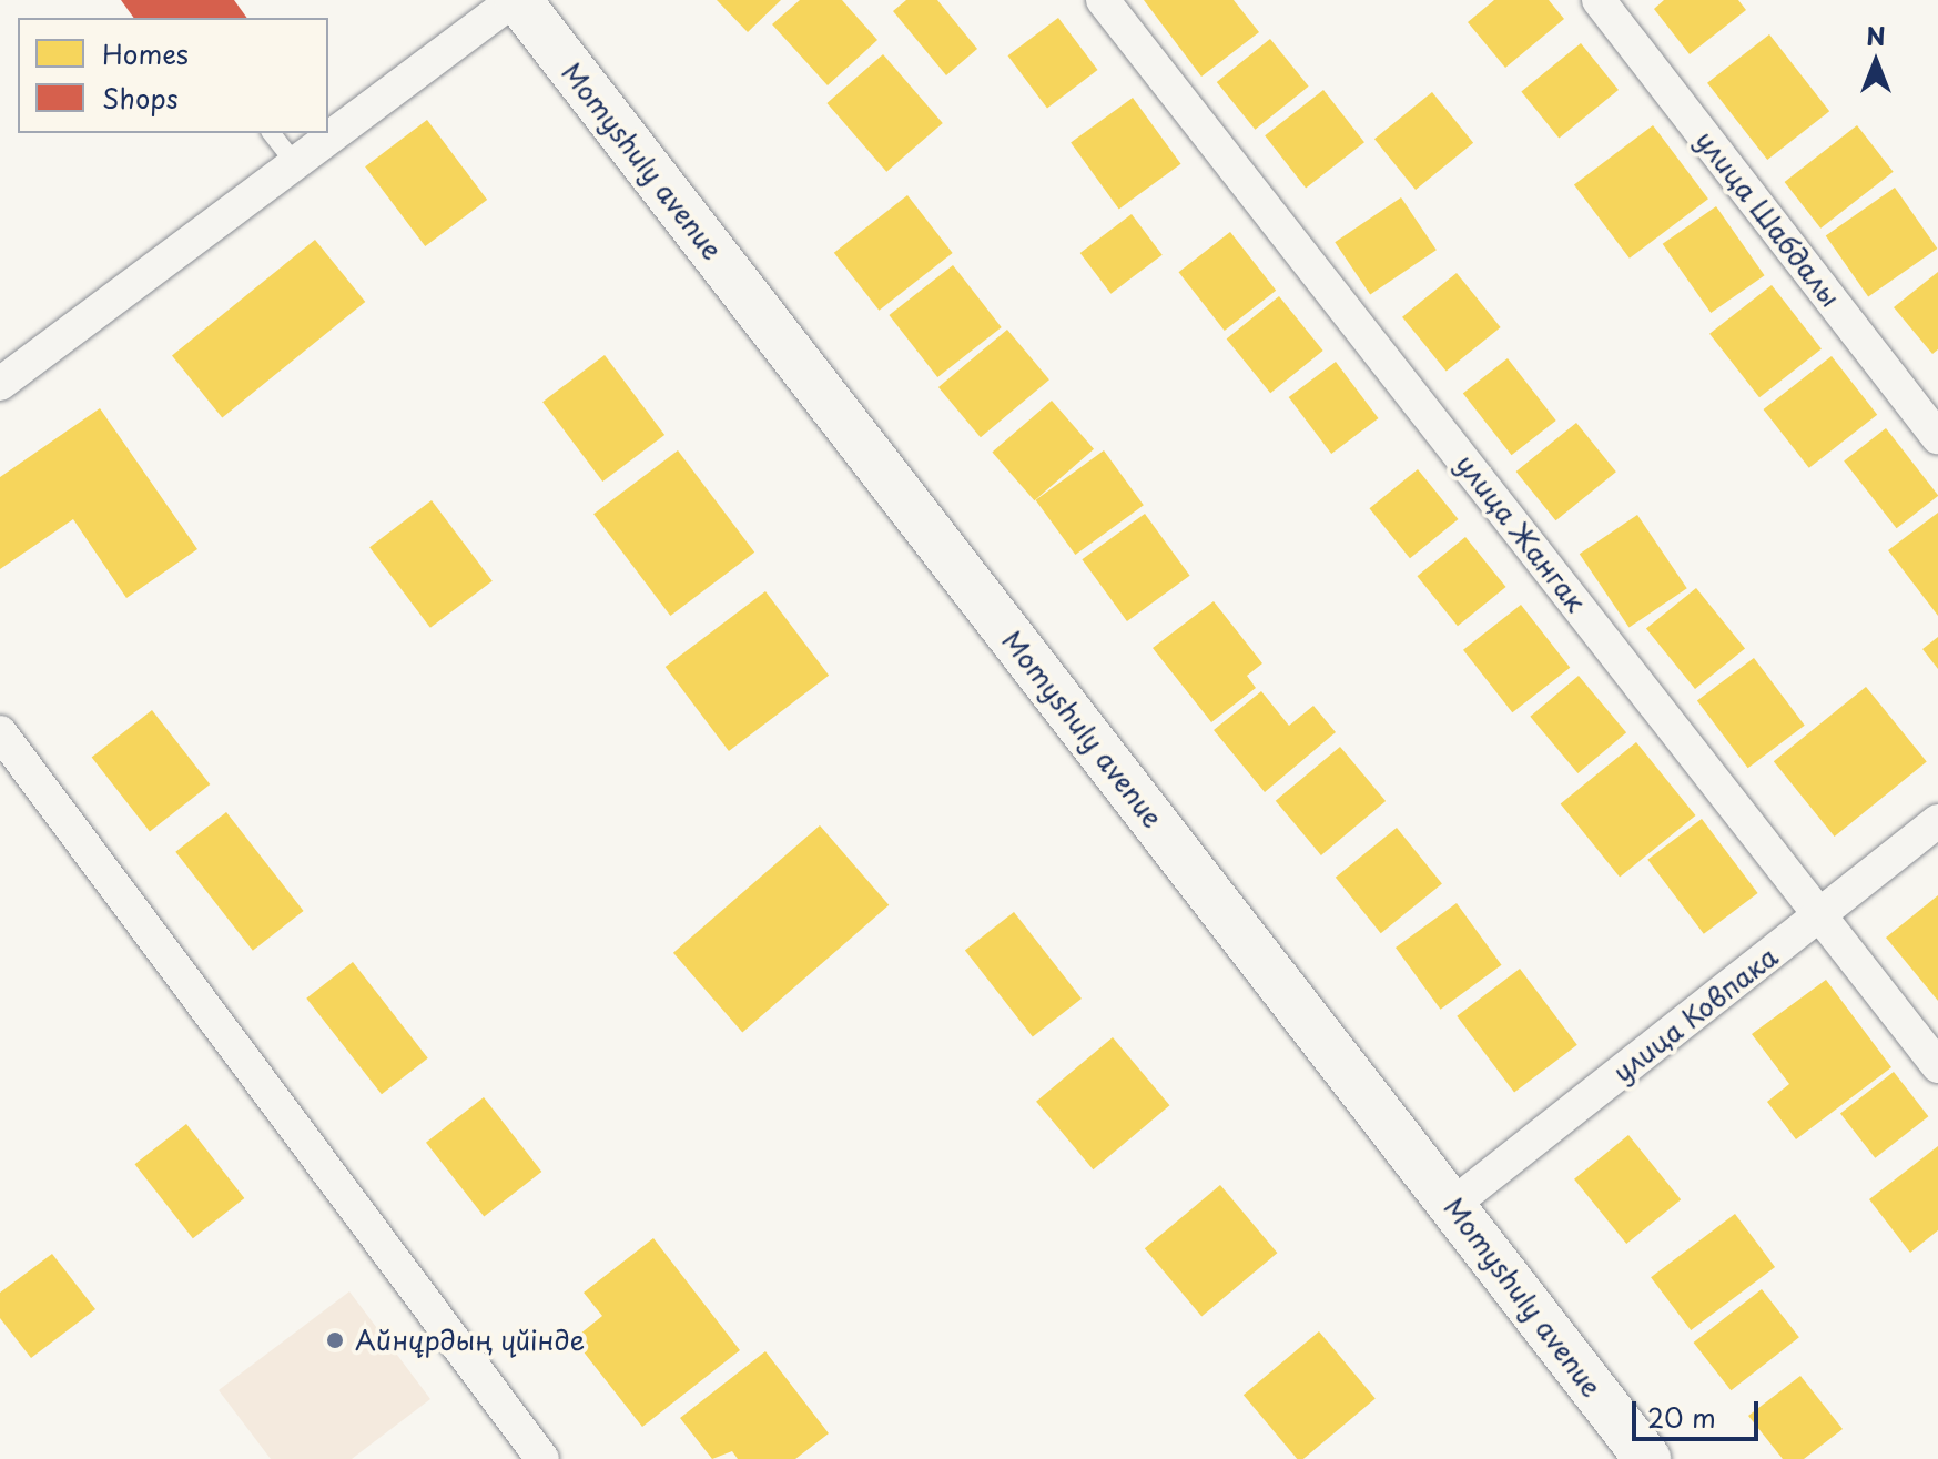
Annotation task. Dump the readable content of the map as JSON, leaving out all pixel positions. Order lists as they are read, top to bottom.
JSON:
{
  "streets": {
    "main road": ["Momyshuly avenue"],
    "street": ["улица Шабдалы", "улица Жангак", "улица Ковпака"]
  },
  "crossings": [
    ["Momyshuly avenue", "улица Ковпака"],
    ["улица Жангак", "улица Ковпака"]
  ],
  "places": ["Айнұрдың үйінде"],
  "legend": ["Homes", "Shops"],
  "scale_bar": "20 m",
  "north": "top"
}
